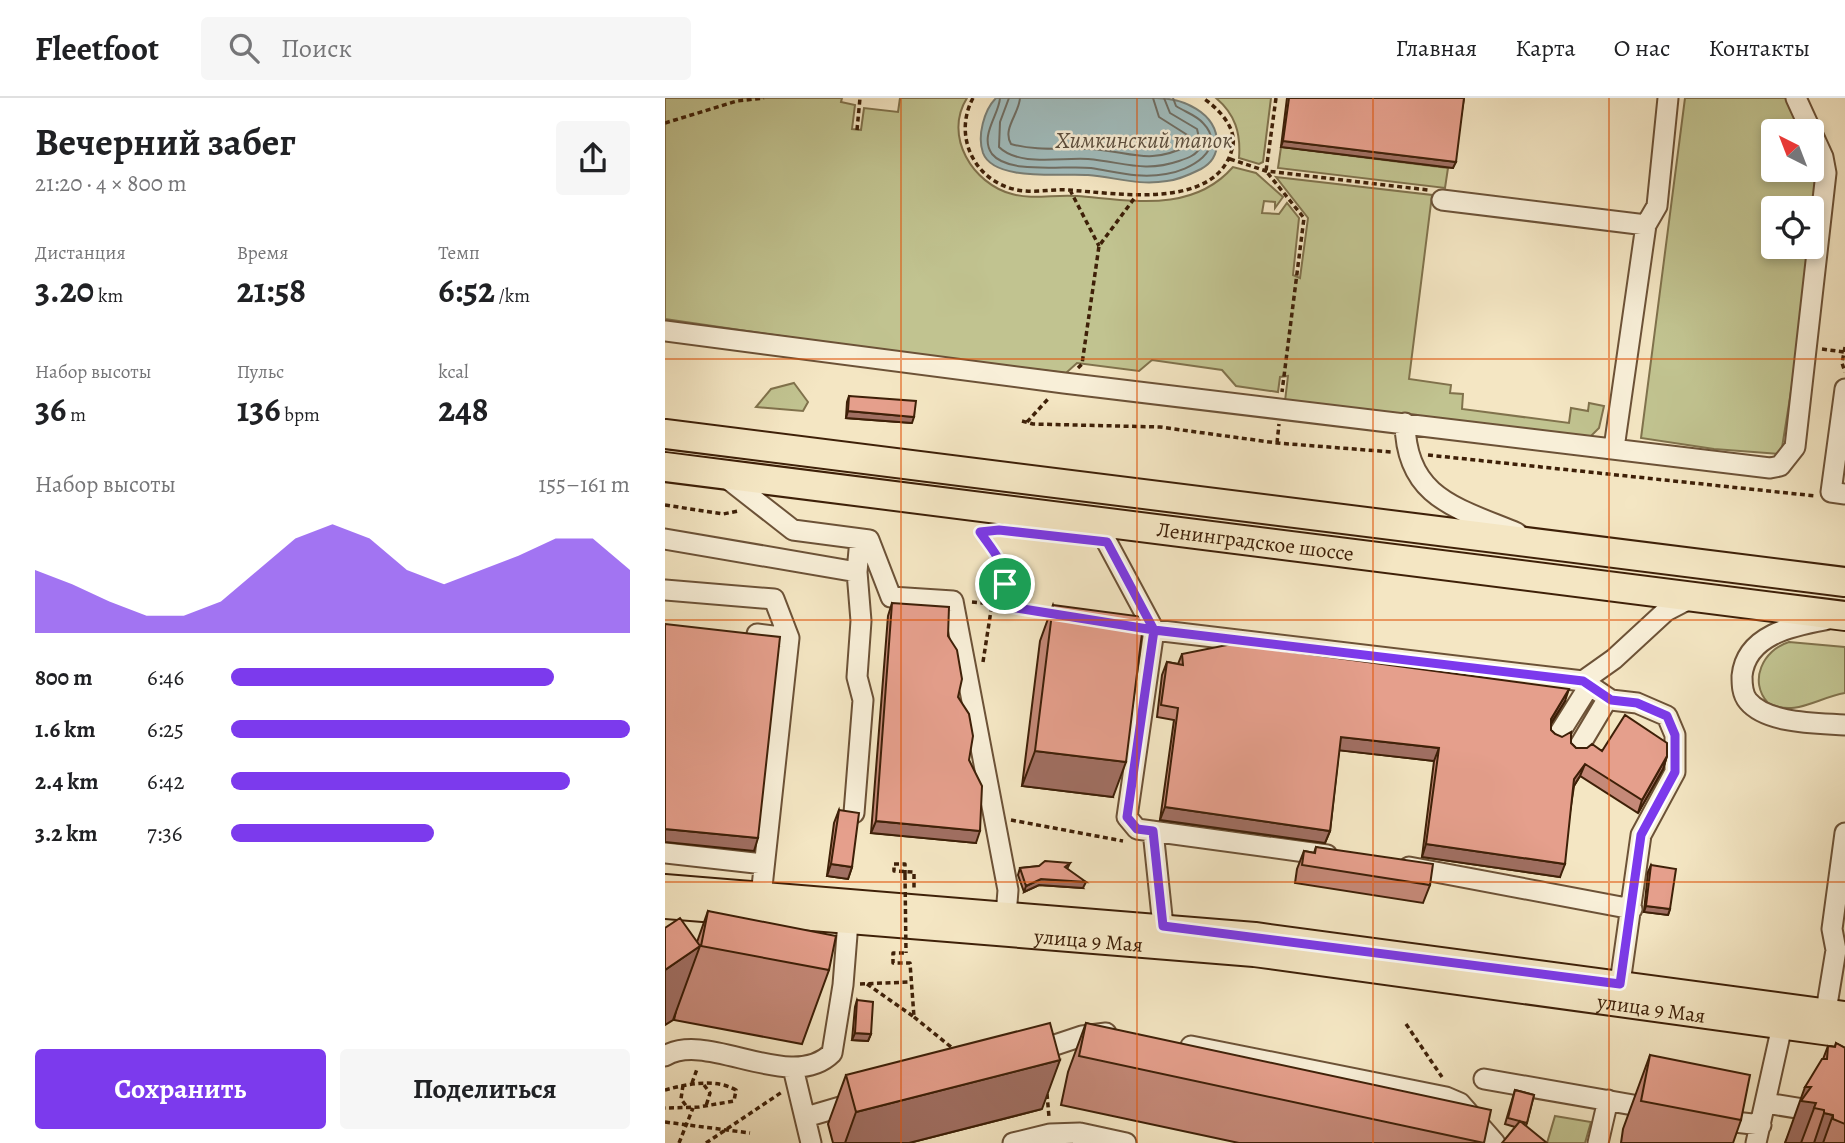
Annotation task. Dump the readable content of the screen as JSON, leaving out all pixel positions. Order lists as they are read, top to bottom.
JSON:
{
  "streets": {
    "highway": ["Ленинградское шоссе"],
    "main road": ["улица 9 Мая"]
  },
  "water": ["Химкинский тапок"],
  "north": "top left",
  "page": {
    "header": "Fleetfoot",
    "search": "Поиск",
    "nav": [
      "Главная",
      "Карта",
      "О нас",
      "Контакты"
    ],
    "heading": ["Вечерний забег", "21:20 · 4 × 800 m"],
    "stats": [
      ["Дистанция", "3.20 km"],
      ["Время", "21:58"],
      ["Темп", "6:52 /km"],
      ["Набор высоты", "36 m"],
      ["Пульс", "136 bpm"],
      ["kcal", "248"]
    ],
    "chart": ["Набор высоты", "155–161 m"],
    "list": [
      {
        "name": "800 m",
        "note": "6:46"
      },
      {
        "name": "1.6 km",
        "note": "6:25"
      },
      {
        "name": "2.4 km",
        "note": "6:42"
      },
      {
        "name": "3.2 km",
        "note": "7:36"
      }
    ],
    "buttons": ["Сохранить", "Поделиться"]
  }
}
